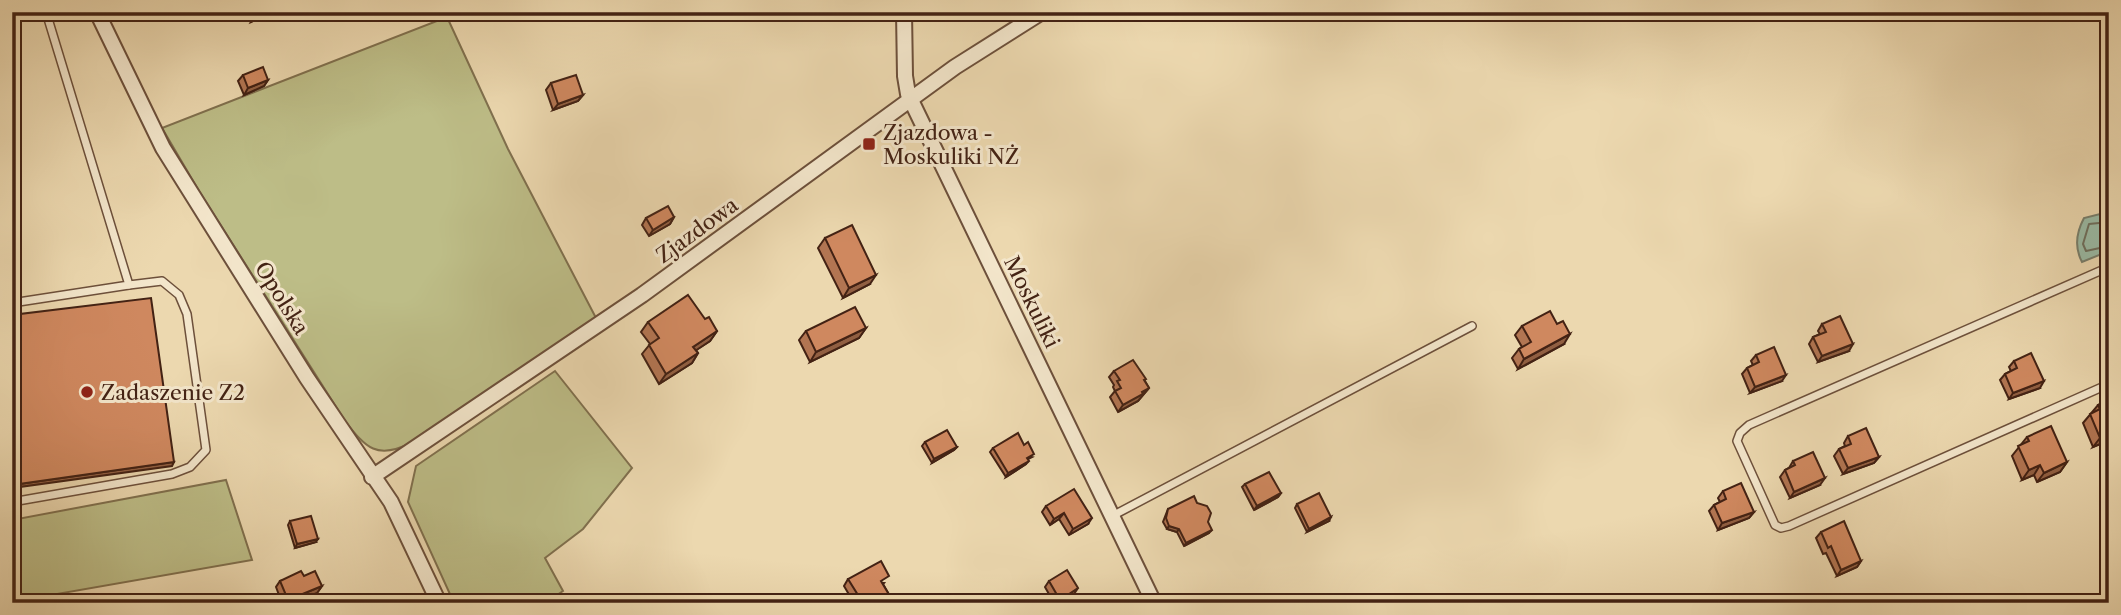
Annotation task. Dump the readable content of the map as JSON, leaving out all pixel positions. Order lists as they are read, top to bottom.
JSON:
{
  "streets": {
    "street": ["Zjazdowa", "Opolska", "Moskuliki"]
  },
  "crossings": [
    ["Zjazdowa", "Opolska"],
    ["Zjazdowa", "Moskuliki"]
  ],
  "places": {
    "transit": ["Zjazdowa - Moskuliki NŻ"],
    "other": ["Zadaszenie Z2"]
  }
}
